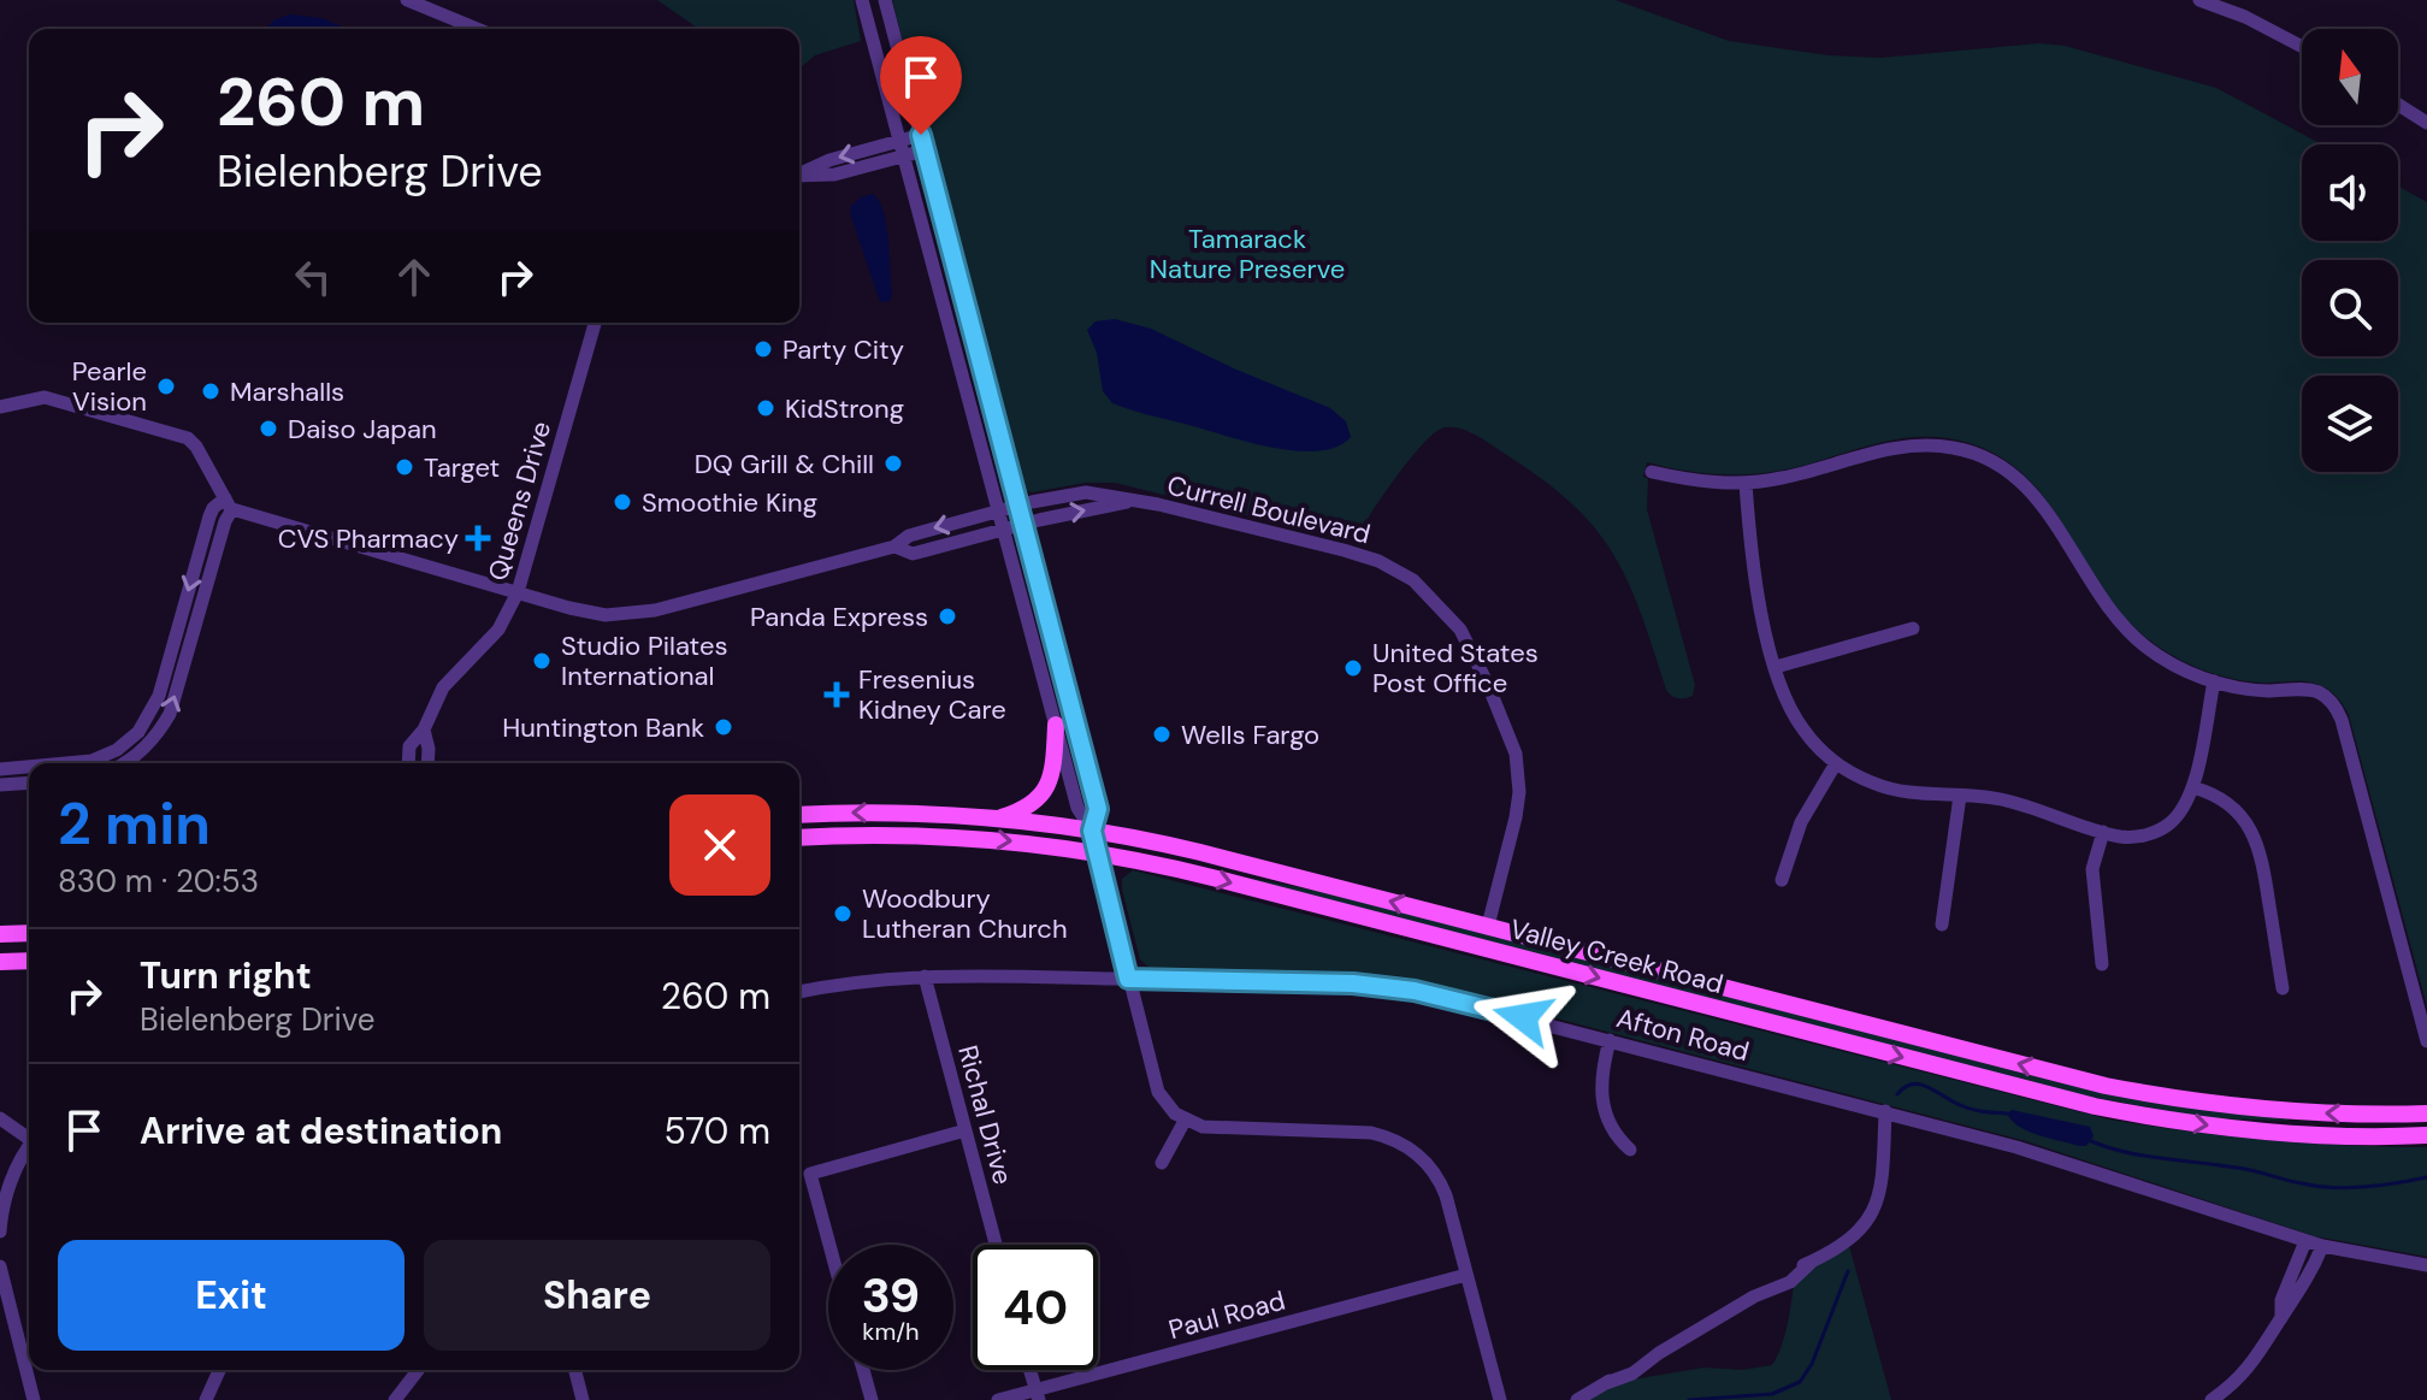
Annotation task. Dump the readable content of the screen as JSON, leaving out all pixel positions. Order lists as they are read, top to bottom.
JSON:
{
  "streets": {
    "main road": ["Valley Creek Road"],
    "street": [
      "Queens Drive",
      "Currell Boulevard",
      "Afton Road",
      "Richal Drive",
      "Paul Road"
    ]
  },
  "crossings": [
    ["Queens Drive", "Currell Boulevard"],
    ["Currell Boulevard", "Valley Creek Road"],
    ["Afton Road", "Richal Drive"]
  ],
  "parks": ["Tamarack Nature Preserve"],
  "places": {
    "other": [
      "Party City",
      "Pearle Vision",
      "Marshalls",
      "KidStrong",
      "Daiso Japan",
      "DQ Grill & Chill",
      "Target",
      "Smoothie King",
      "Panda Express",
      "Studio Pilates International",
      "United States Post Office",
      "Huntington Bank",
      "Wells Fargo",
      "Woodbury Lutheran Church"
    ],
    "health": ["CVS Pharmacy", "Fresenius Kidney Care"]
  },
  "north": "top",
  "page": {
    "turn": ["260 m", "Bielenberg Drive"],
    "heading": ["2 min", "830 m · 20:53"],
    "list": [
      {
        "name": "Turn right",
        "note": "Bielenberg Drive",
        "value": "260 m"
      },
      {
        "name": "Arrive at destination",
        "value": "570 m"
      }
    ],
    "buttons": ["Exit", "Share"],
    "speed": "39 km/h",
    "limit": "40"
  }
}
